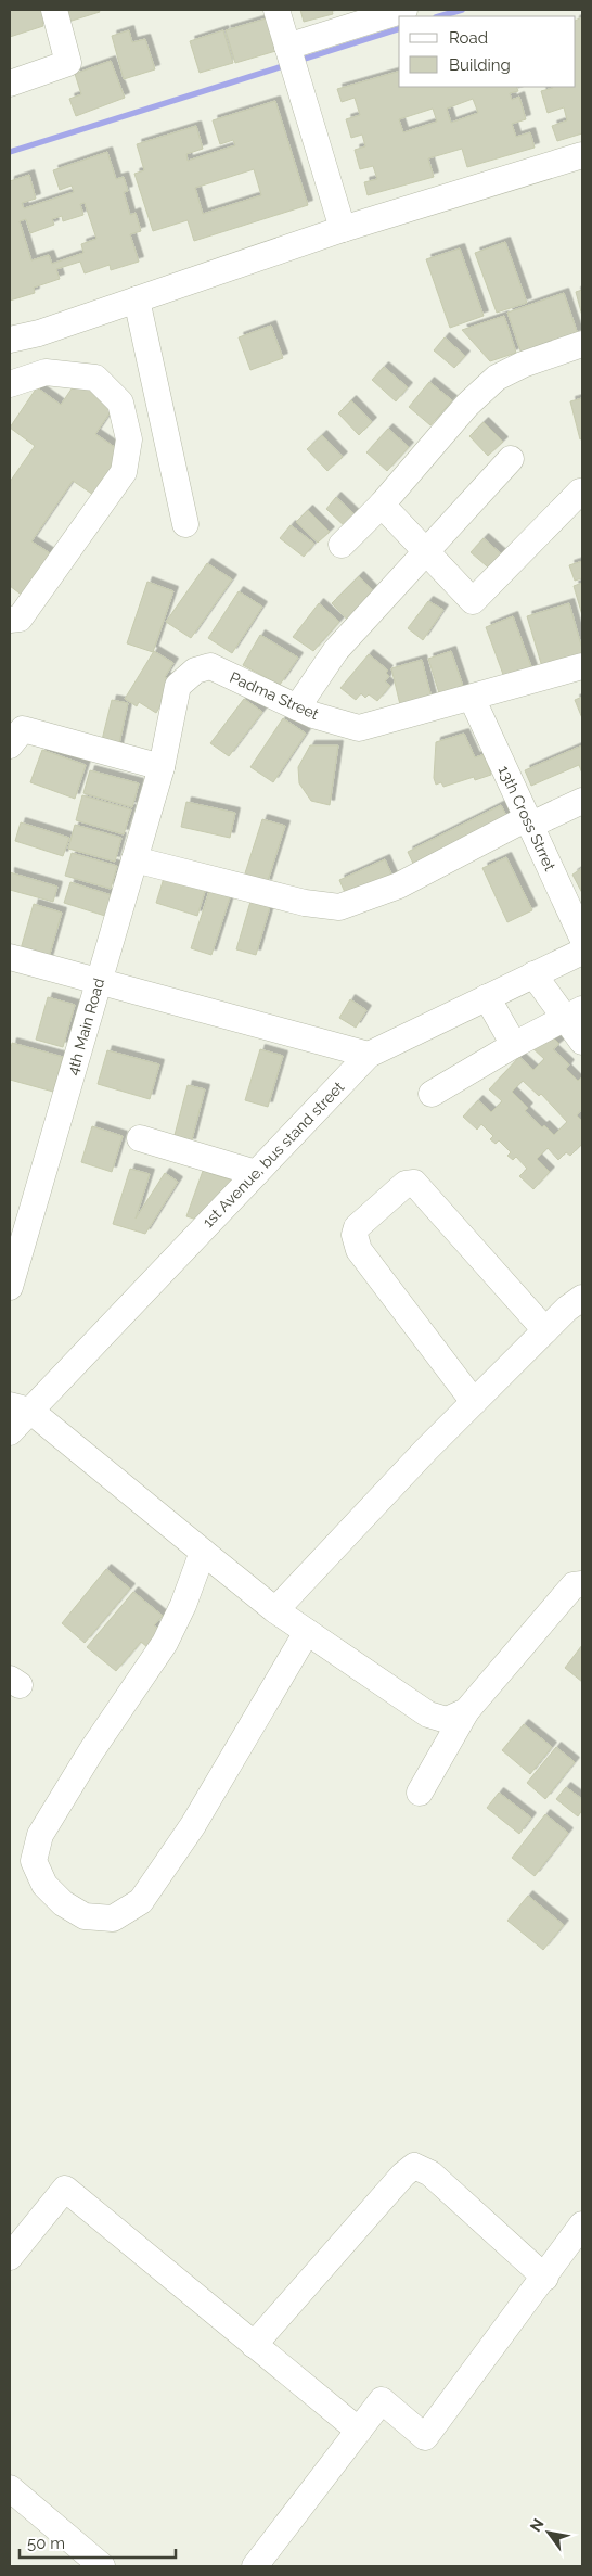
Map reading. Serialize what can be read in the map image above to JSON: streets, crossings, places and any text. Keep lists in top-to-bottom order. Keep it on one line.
{"streets":{"street":["Padma Street","13th Cross Strret","4th Main Road","1st Avenue, bus stand street"]},"crossings":[["Padma Street","13th Cross Strret"],["Padma Street","4th Main Road"]],"legend":["Road","Building"],"scale_bar":"50 m","north":"top left"}
